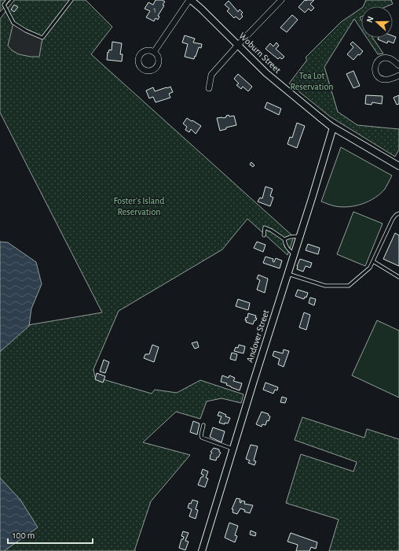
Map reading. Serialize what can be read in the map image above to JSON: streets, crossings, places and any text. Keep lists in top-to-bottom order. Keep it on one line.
{"streets":{"street":["Woburn Street","Andover Street"]},"crossings":[["Woburn Street","Andover Street"]],"parks":["Tea Lot Reservation","Foster's Island Reservation"],"house_numbers":["1"],"scale_bar":"100 m","north":"left"}
